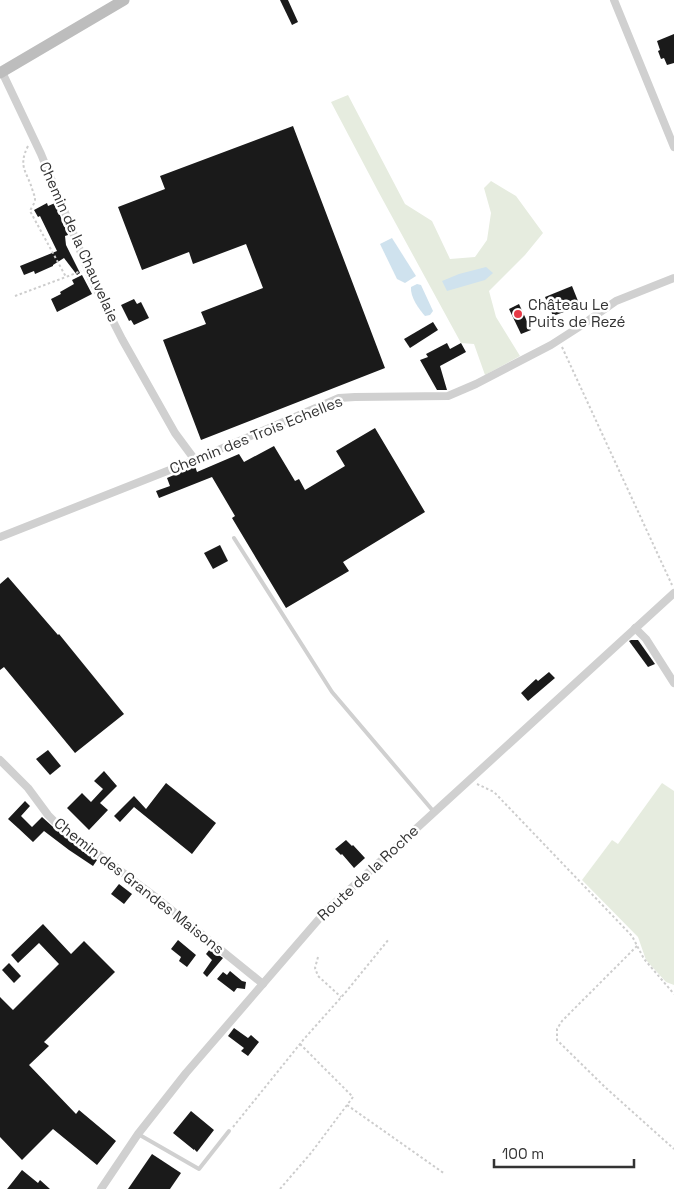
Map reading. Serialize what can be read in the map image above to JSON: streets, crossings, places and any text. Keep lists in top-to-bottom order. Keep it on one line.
{"streets":{"street":["Chemin de la Chauvelaie","Chemin des Trois Echelles","Route de la Roche","Chemin des Grandes Maisons"]},"crossings":[["Chemin de la Chauvelaie","Chemin des Trois Echelles"],["Route de la Roche","Chemin des Grandes Maisons"]],"places":["Château Le Puits de Rezé"],"scale_bar":"100 m"}
